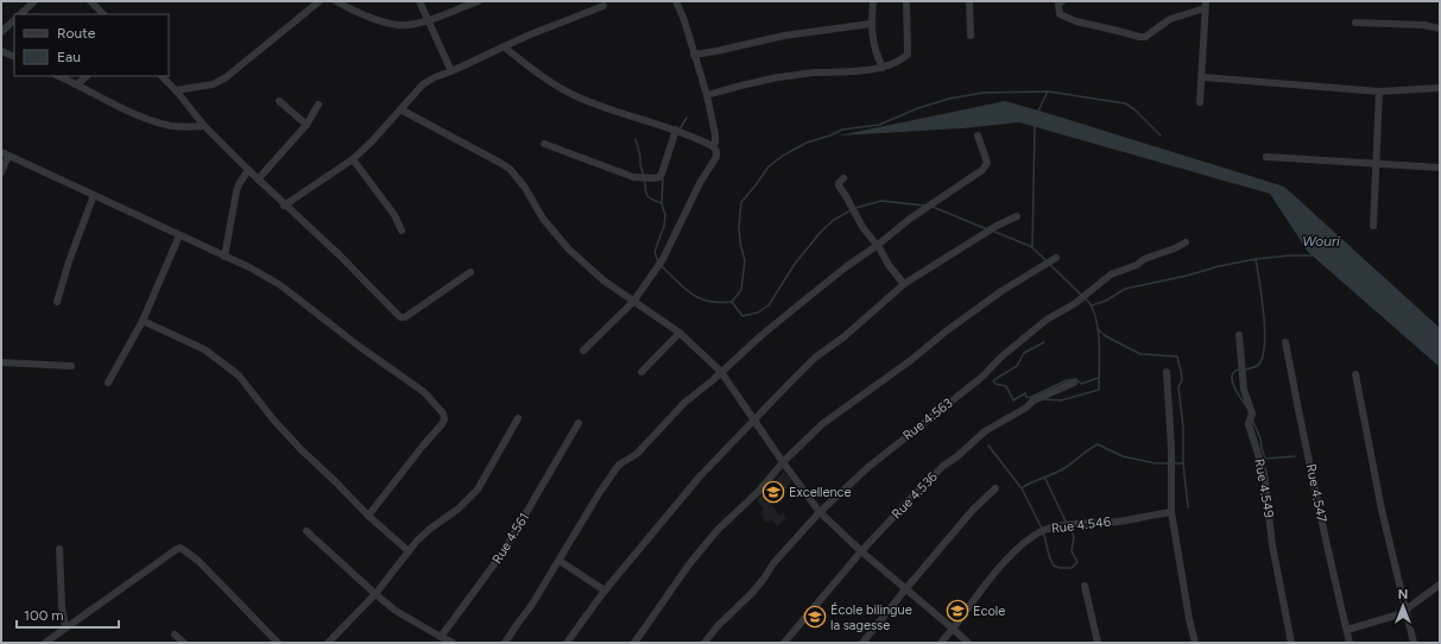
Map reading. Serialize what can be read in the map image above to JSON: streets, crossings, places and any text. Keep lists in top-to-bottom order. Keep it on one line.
{"streets":{"street":["Rue 4.563","Rue 4.549","Rue 4.547","Rue 4.536","Rue 4.546","Rue 4.561"]},"water":["Wouri"],"places":{"school or university":["Excellence","Ecole","École bilingue la sagesse"]},"legend":["Route","Eau"],"scale_bar":"100 m","north":"top"}
